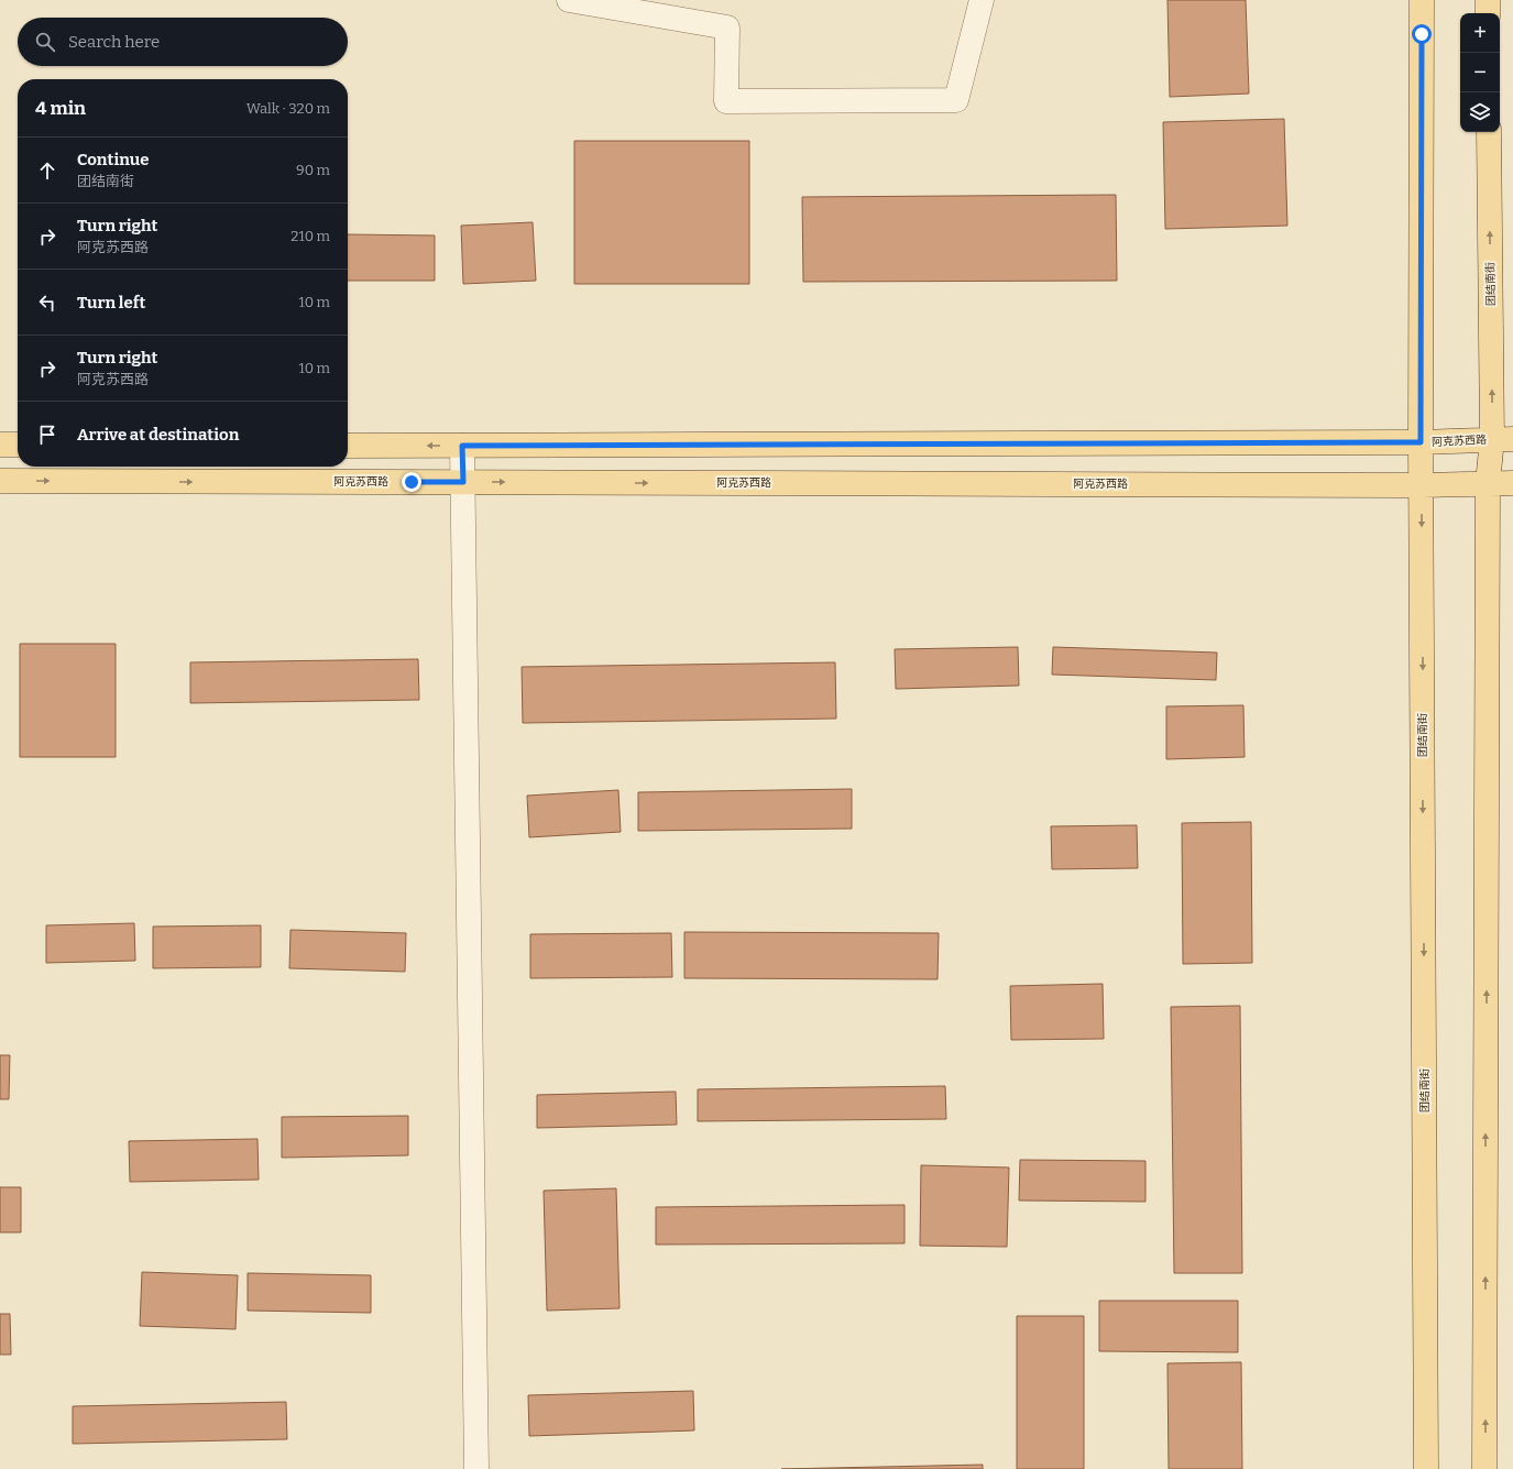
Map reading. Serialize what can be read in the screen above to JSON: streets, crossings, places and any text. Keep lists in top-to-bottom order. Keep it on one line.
{"streets":{"main road":["团结南街","阿克苏西路"]},"crossings":[["团结南街","阿克苏西路"]],"page":{"map_buttons":["+","−"],"search":"Search here","heading":["4 min","Walk · 320 m"],"list":[["Continue","团结南街","90 m"],["Turn right","阿克苏西路","210 m"],["Turn left","10 m"],["Turn right","阿克苏西路","10 m"],"Arrive at destination"]}}
